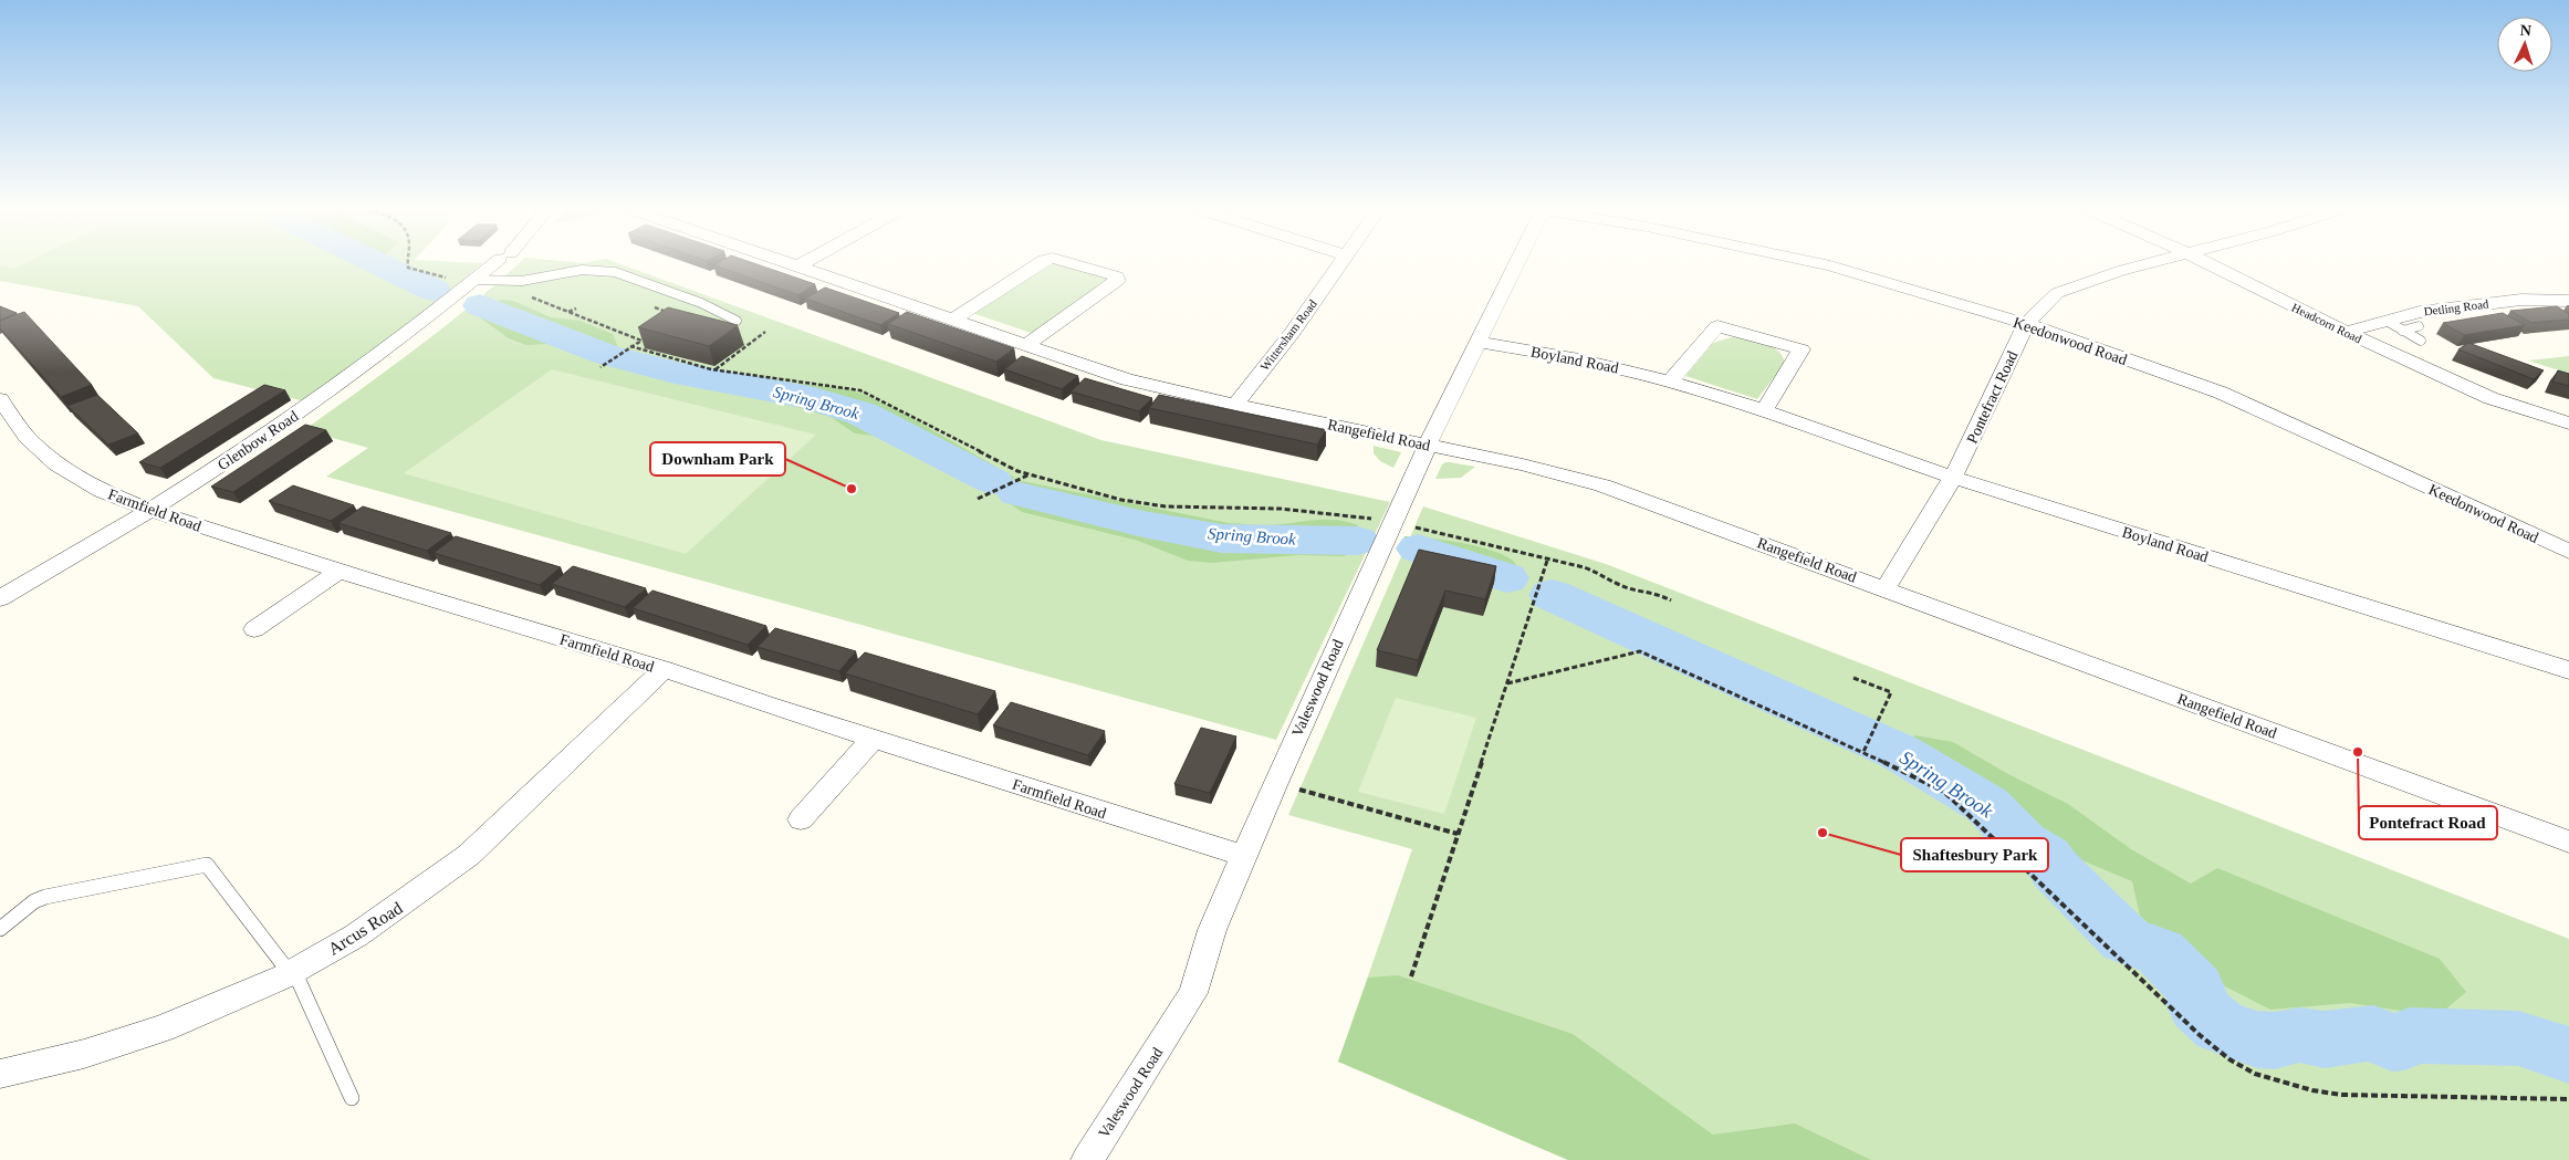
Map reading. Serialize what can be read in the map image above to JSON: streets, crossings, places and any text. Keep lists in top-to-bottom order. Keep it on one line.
{"streets":{"street":["Detling Road","Headcorn Road","Wittersham Road","Keedonwood Road","Boyland Road","Pontefract Road","Rangefield Road","Glenbow Road","Farmfield Road","Valeswood Road","Arcus Road"]},"crossings":[["Detling Road","Headcorn Road"],["Wittersham Road","Rangefield Road"],["Keedonwood Road","Pontefract Road"],["Boyland Road","Pontefract Road"],["Boyland Road","Valeswood Road"],["Pontefract Road","Rangefield Road"],["Rangefield Road","Valeswood Road"],["Glenbow Road","Farmfield Road"],["Farmfield Road","Valeswood Road"],["Farmfield Road","Arcus Road"]],"water":["Spring Brook"],"places":["Downham Park","Pontefract Road","Shaftesbury Park"],"north":"top"}
